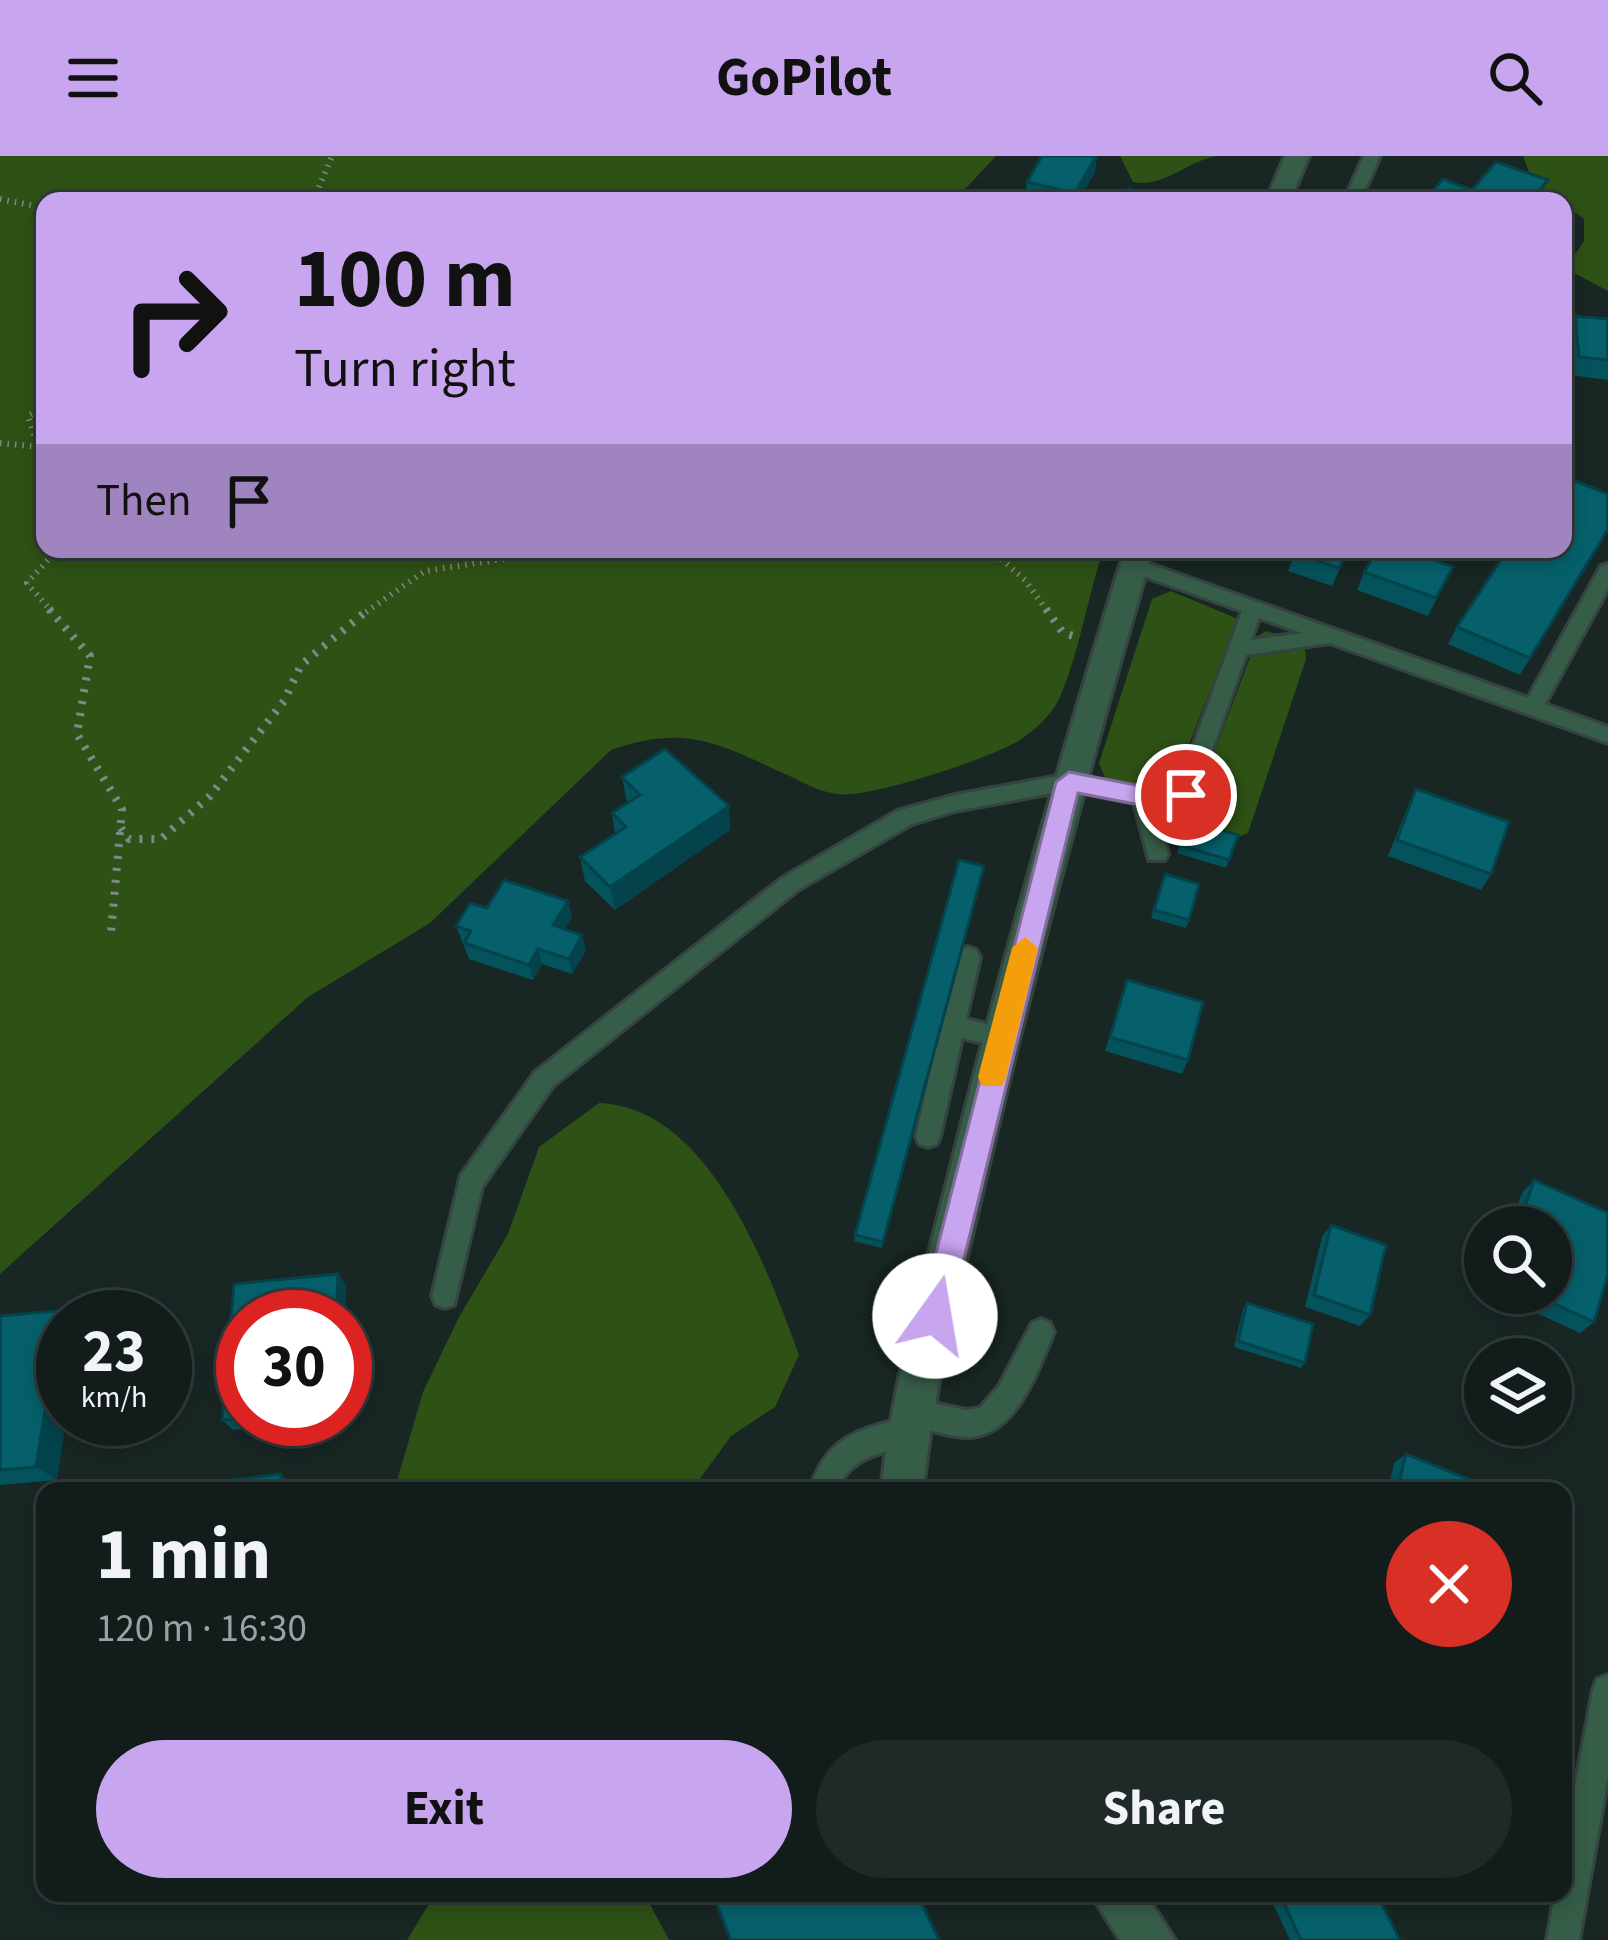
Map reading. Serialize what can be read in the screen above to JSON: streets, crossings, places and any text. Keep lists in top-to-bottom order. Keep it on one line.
{"page":{"header":"GoPilot","turn":["100 m","Turn right"],"then":"Then","speed":"23 km/h","limit":"30","heading":["1 min","120 m · 16:30"],"buttons":["Exit","Share"]}}
